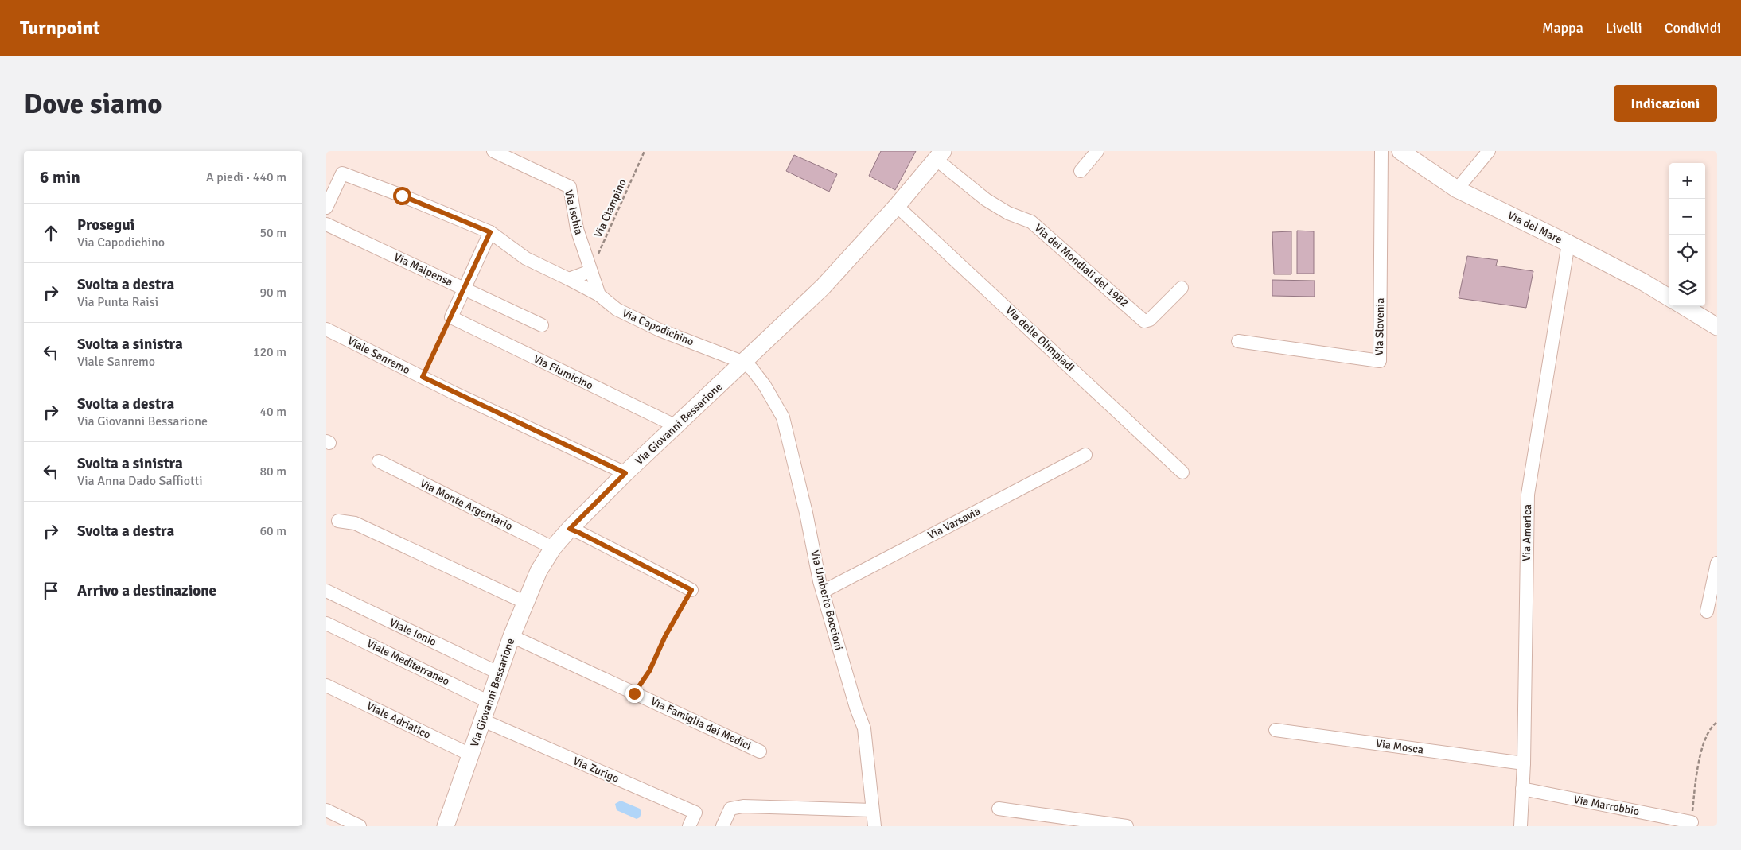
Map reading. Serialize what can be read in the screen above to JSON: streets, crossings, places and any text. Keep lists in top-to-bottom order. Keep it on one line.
{"streets":{"street":["Via Ischia","Via del Mare","Via dei Mondiali del 1982","Via Malpensa","Via Slovenia","Via Capodichino","Via delle Olimpiadi","Viale Sanremo","Via Fiumicino","Via Giovanni Bessarione","Via Monte Argentario","Via Varsavia","Via America","Via Umberto Boccioni","Viale Ionio","Viale Mediterraneo","Viale Adriatico","Via Famiglia dei Medici","Via Mosca","Via Zurigo","Via Marrobbio"],"path":["Via Ciampino"]},"crossings":[["Via Ciampino","Via Ischia"],["Via del Mare","Via America"],["Via dei Mondiali del 1982","Via Giovanni Bessarione"],["Via Capodichino","Via Giovanni Bessarione"],["Via Capodichino","Via Umberto Boccioni"],["Via delle Olimpiadi","Via Giovanni Bessarione"],["Viale Sanremo","Via Giovanni Bessarione"],["Via Fiumicino","Via Giovanni Bessarione"],["Via Giovanni Bessarione","Via Monte Argentario"],["Via Giovanni Bessarione","Via Umberto Boccioni"],["Via Giovanni Bessarione","Viale Ionio"],["Via Giovanni Bessarione","Viale Mediterraneo"],["Via Giovanni Bessarione","Viale Adriatico"],["Via Giovanni Bessarione","Via Famiglia dei Medici"],["Via Giovanni Bessarione","Via Zurigo"],["Via Varsavia","Via Umberto Boccioni"],["Via America","Via Mosca"],["Via America","Via Marrobbio"]],"page":{"header":"Turnpoint","nav":["Mappa","Livelli","Condividi"],"buttons":"Indicazioni","title":"Dove siamo","heading":["6 min","A piedi · 440 m"],"map_buttons":["+","−"],"list":[["Prosegui","Via Capodichino","50 m"],["Svolta a destra","Via Punta Raisi","90 m"],["Svolta a sinistra","Viale Sanremo","120 m"],["Svolta a destra","Via Giovanni Bessarione","40 m"],["Svolta a sinistra","Via Anna Dado Saffiotti","80 m"],["Svolta a destra","60 m"],"Arrivo a destinazione"]}}
